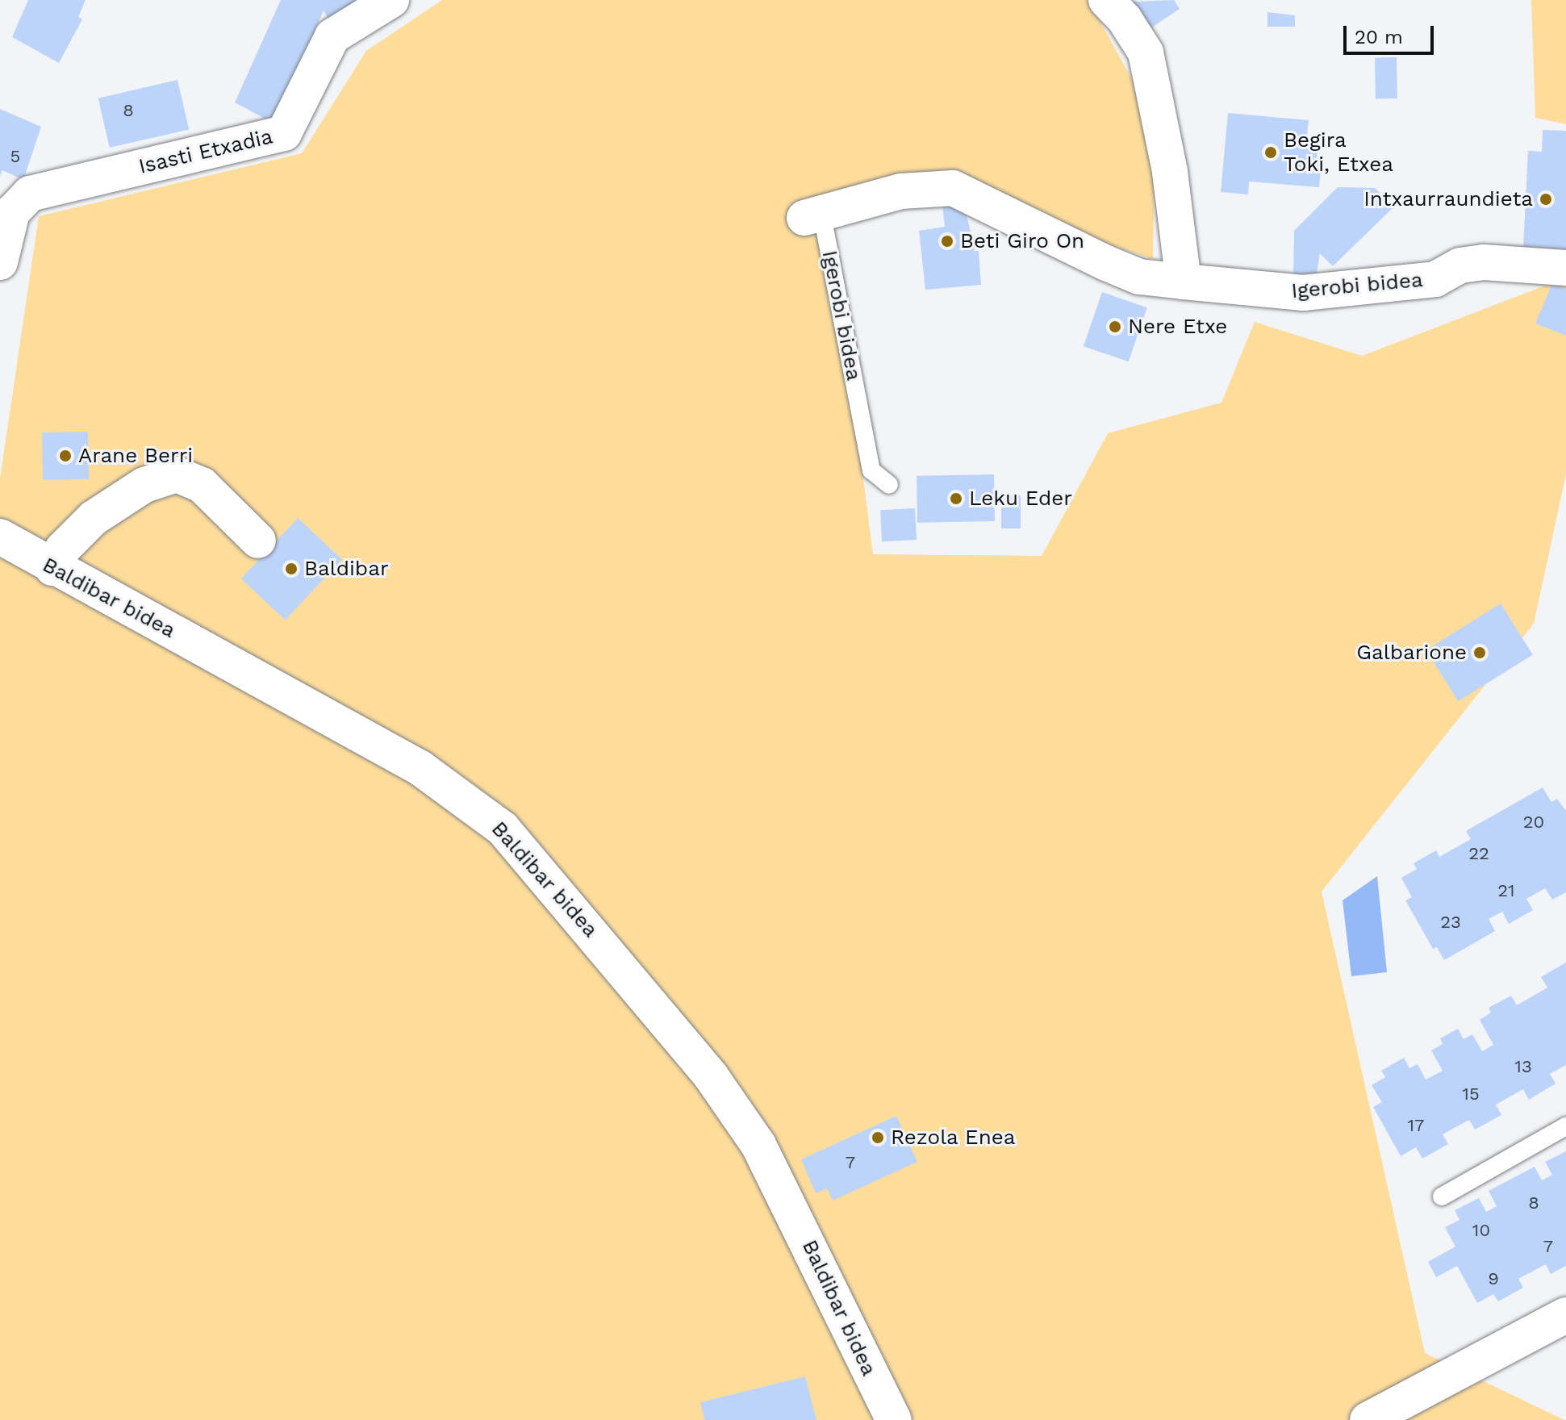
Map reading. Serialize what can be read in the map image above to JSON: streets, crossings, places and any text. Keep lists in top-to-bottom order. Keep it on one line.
{"streets":{"street":["Isasti Etxadia","Igerobi bidea","Baldibar bidea"]},"places":["Begira Toki, Etxea","Intxaurraundieta","Beti Giro On","Nere Etxe","Arane Berri","Leku Eder","Baldibar","Galbarione","Rezola Enea"],"house_numbers":["8","5","20","22","21","23","13","15","17","7","8","10","7","9"],"scale_bar":"20 m"}
